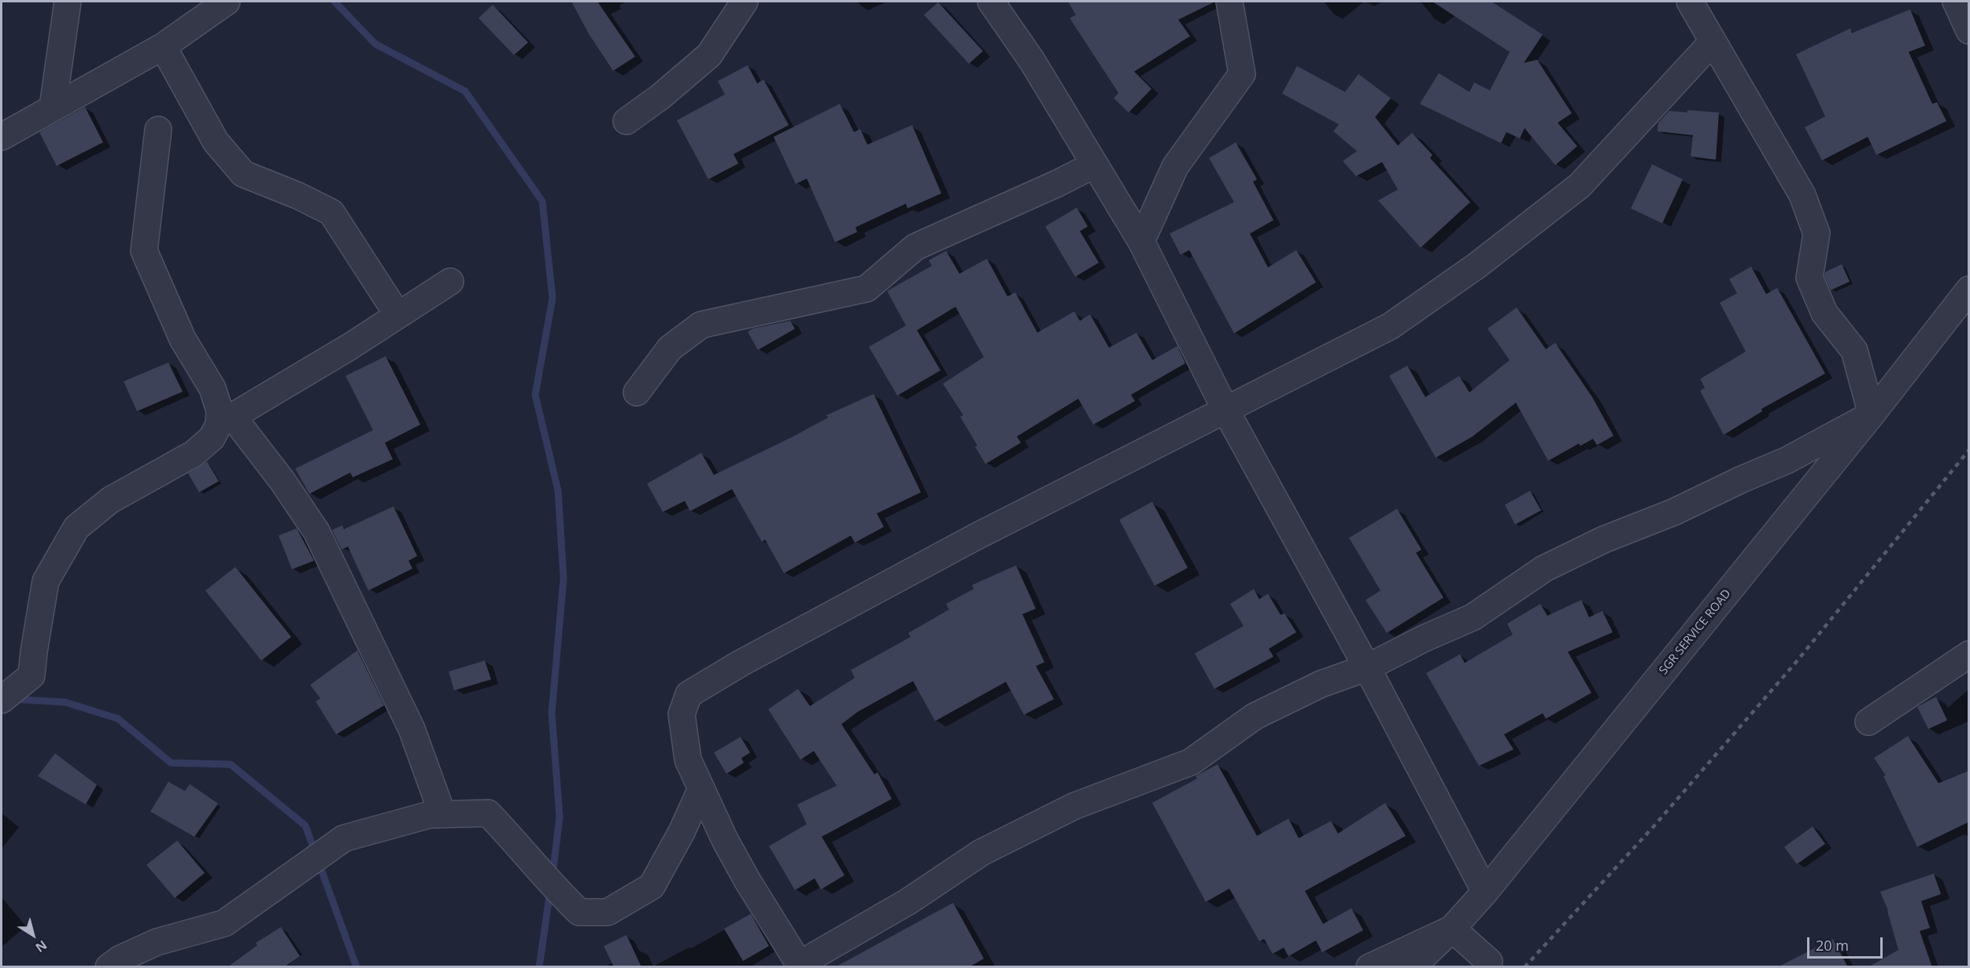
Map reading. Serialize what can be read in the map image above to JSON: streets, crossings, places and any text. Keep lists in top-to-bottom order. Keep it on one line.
{"streets":{"street":["SGR SERVICE ROAD"]},"scale_bar":"20 m","north":"bottom right"}
